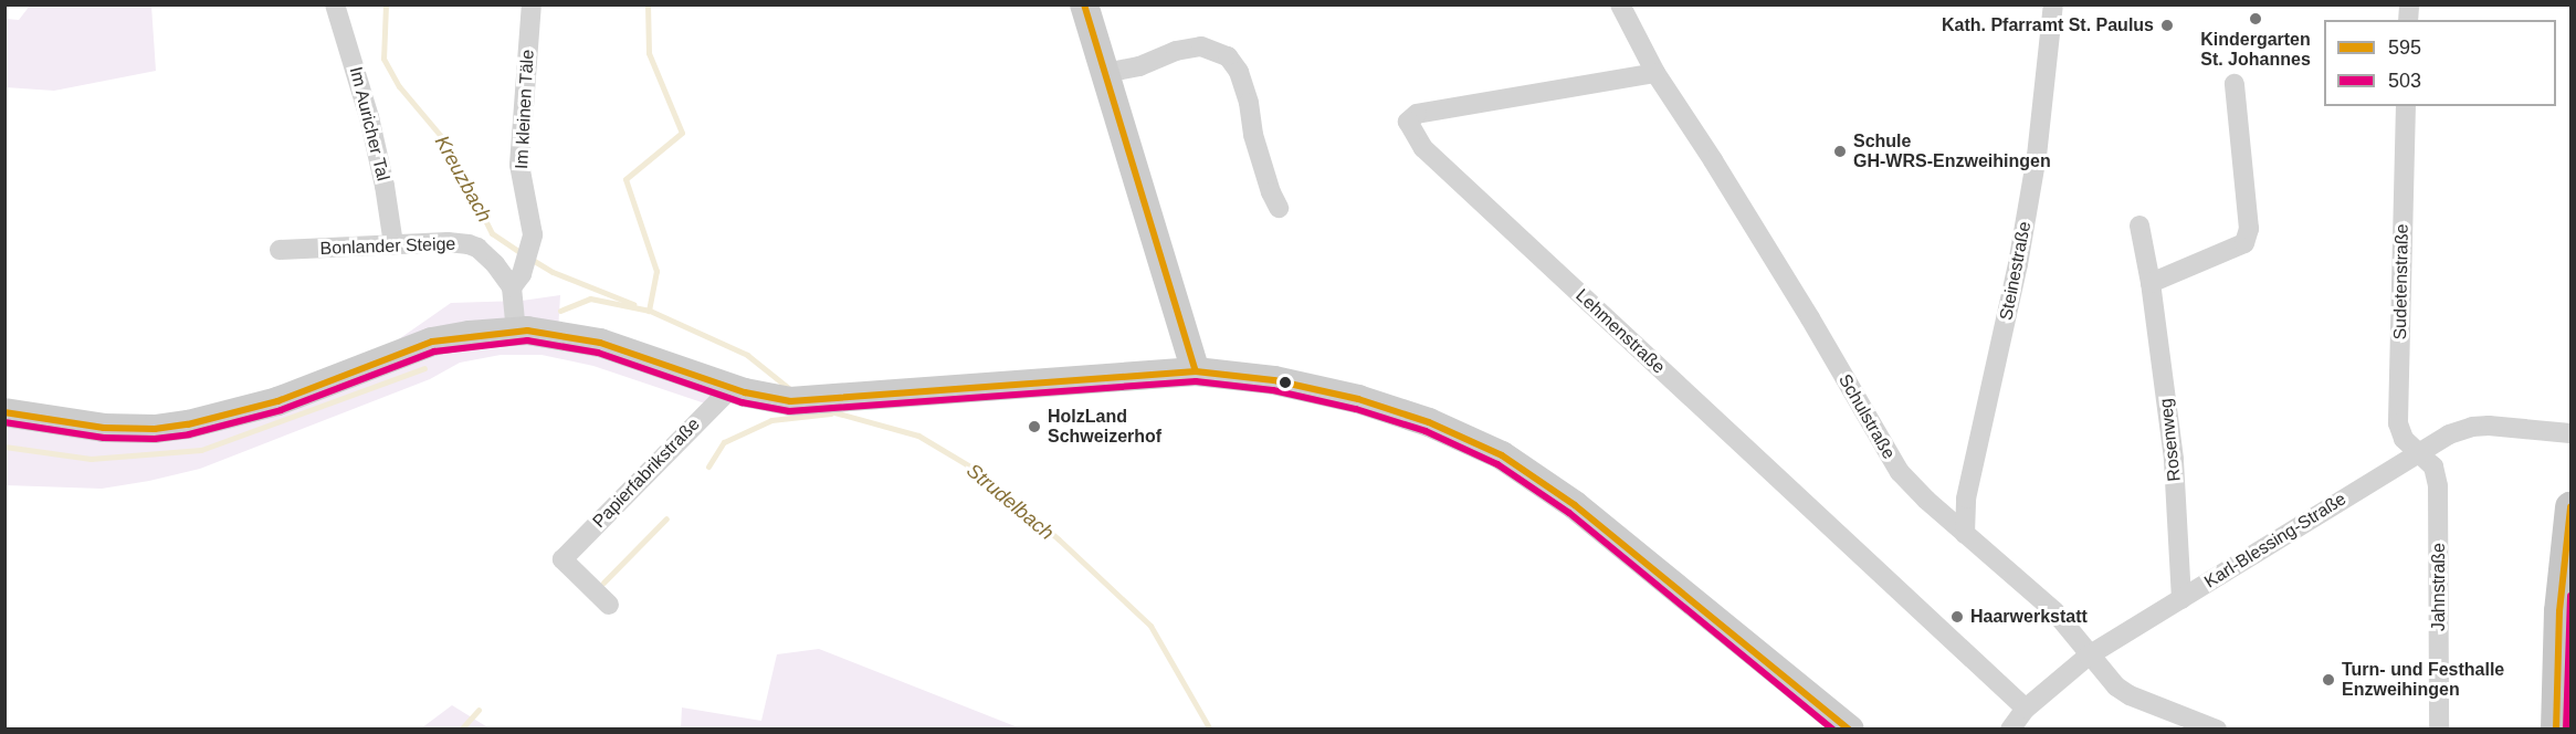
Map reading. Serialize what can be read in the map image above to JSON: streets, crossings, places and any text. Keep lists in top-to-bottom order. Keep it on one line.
{"streets":{"street":["Im kleinen Täle","Im Auricher Tal","Bonlander Steige","Steinestraße","Sudetenstraße","Lehmenstraße","Schulstraße","Rosenweg","Papierfabrikstraße","Karl-Blessing-Straße","Jahnstraße"]},"crossings":[["Im kleinen Täle","Bonlander Steige"],["Im Auricher Tal","Bonlander Steige"],["Steinestraße","Schulstraße"],["Sudetenstraße","Karl-Blessing-Straße"],["Sudetenstraße","Jahnstraße"],["Lehmenstraße","Schulstraße"],["Lehmenstraße","Karl-Blessing-Straße"],["Schulstraße","Karl-Blessing-Straße"],["Rosenweg","Karl-Blessing-Straße"],["Karl-Blessing-Straße","Jahnstraße"]],"water":["Kreuzbach","Strudelbach"],"places":["Kindergarten St. Johannes","Kath. Pfarramt St. Paulus","Schule GH-WRS-Enzweihingen","HolzLand Schweizerhof","Haarwerkstatt","Turn- und Festhalle Enzweihingen"],"lines":["transit line 595","transit line 503"],"legend":["595","503"]}
